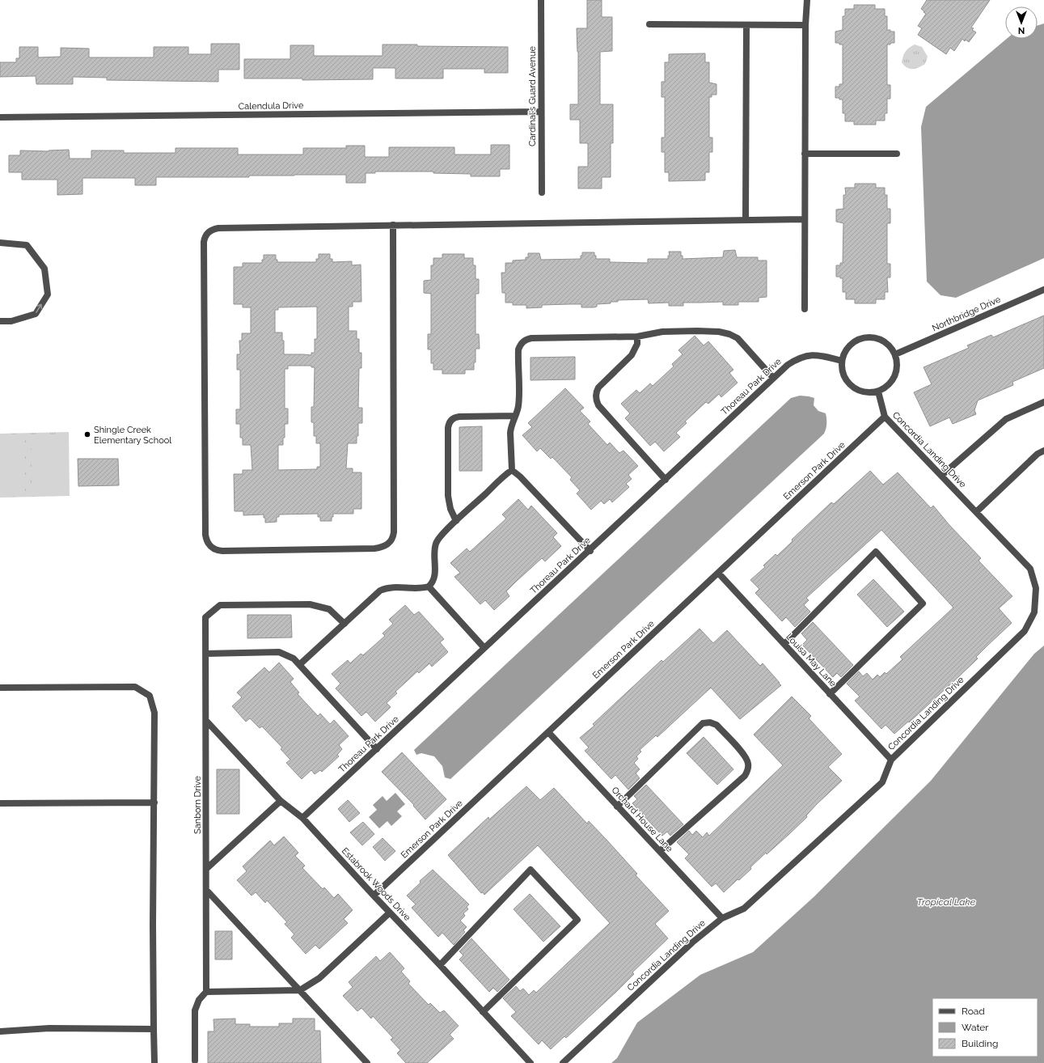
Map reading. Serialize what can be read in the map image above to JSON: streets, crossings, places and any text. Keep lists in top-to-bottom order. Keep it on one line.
{"streets":{"street":["Cardinal's Guard Avenue","Calendula Drive","Northbridge Drive","Thoreau Park Drive","Concordia Landing Drive","Emerson Park Drive","Louisa May Lane","Sanborn Drive","Orchard House Lane","Estabrook Woods Drive"]},"crossings":[["Cardinal's Guard Avenue","Calendula Drive"],["Northbridge Drive","Thoreau Park Drive"],["Northbridge Drive","Concordia Landing Drive"],["Thoreau Park Drive","Concordia Landing Drive"],["Thoreau Park Drive","Estabrook Woods Drive"],["Concordia Landing Drive","Emerson Park Drive"],["Concordia Landing Drive","Louisa May Lane"],["Concordia Landing Drive","Orchard House Lane"],["Emerson Park Drive","Louisa May Lane"],["Emerson Park Drive","Orchard House Lane"],["Emerson Park Drive","Estabrook Woods Drive"],["Sanborn Drive","Estabrook Woods Drive"]],"water":["Tropical Lake"],"places":["Shingle Creek Elementary School"],"legend":["Road","Water","Building"],"north":"bottom"}
